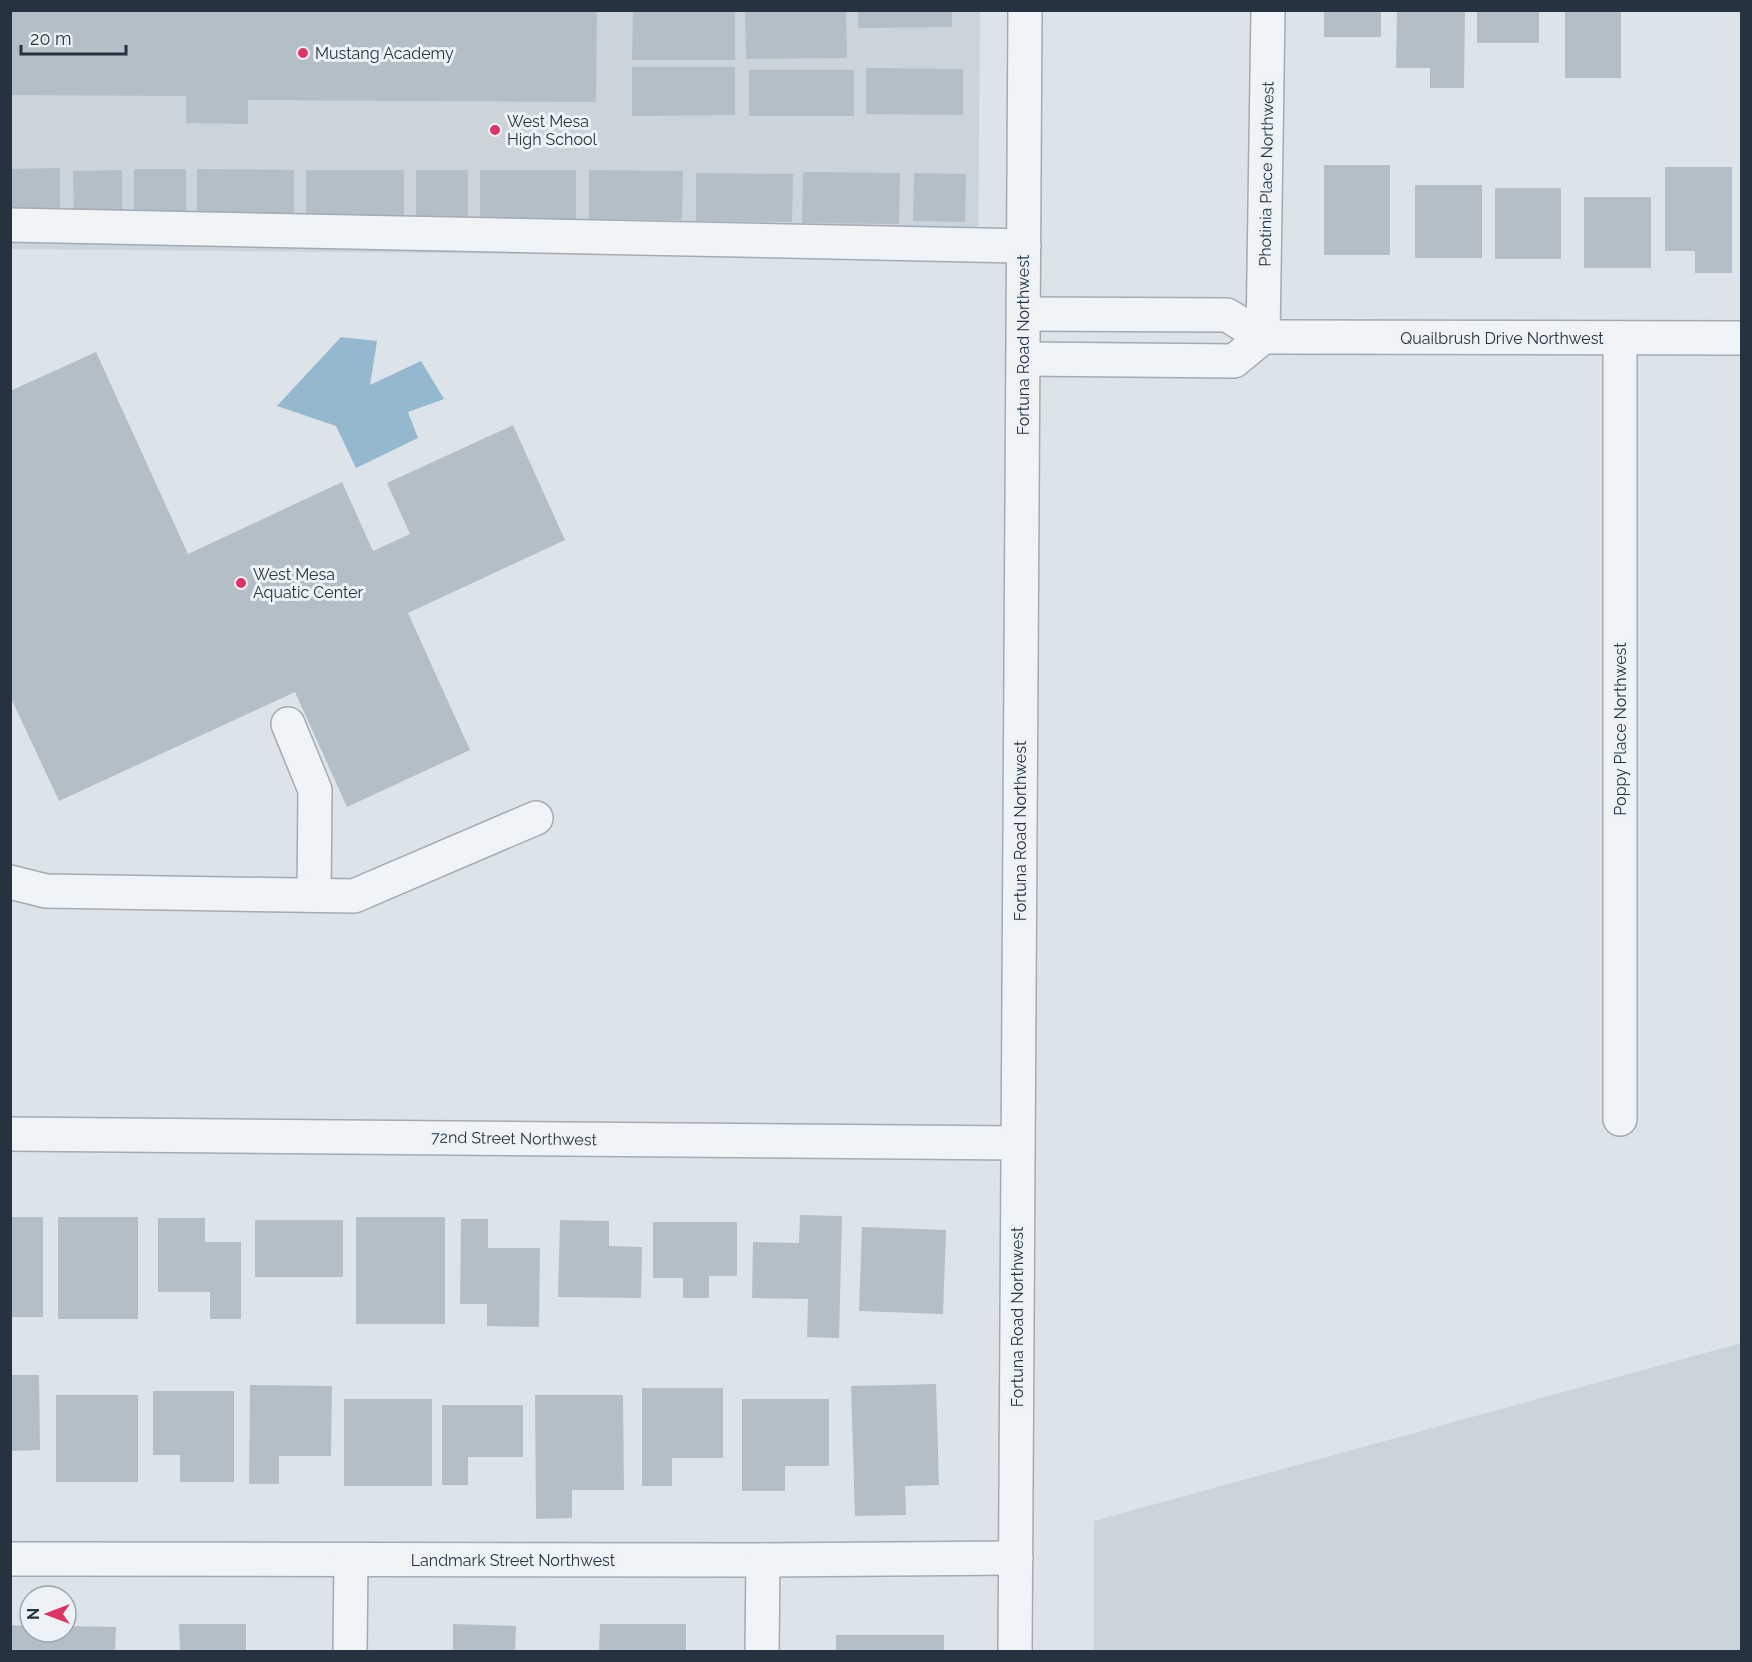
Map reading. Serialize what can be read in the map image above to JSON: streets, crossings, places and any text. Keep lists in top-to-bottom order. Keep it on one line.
{"streets":{"street":["Photinia Place Northwest","Quailbrush Drive Northwest","Fortuna Road Northwest","Poppy Place Northwest","72nd Street Northwest","Landmark Street Northwest"]},"crossings":[["Photinia Place Northwest","Quailbrush Drive Northwest"],["Quailbrush Drive Northwest","Poppy Place Northwest"],["Fortuna Road Northwest","72nd Street Northwest"],["Fortuna Road Northwest","Landmark Street Northwest"]],"places":["Mustang Academy","West Mesa High School","West Mesa Aquatic Center"],"scale_bar":"20 m","north":"left"}
